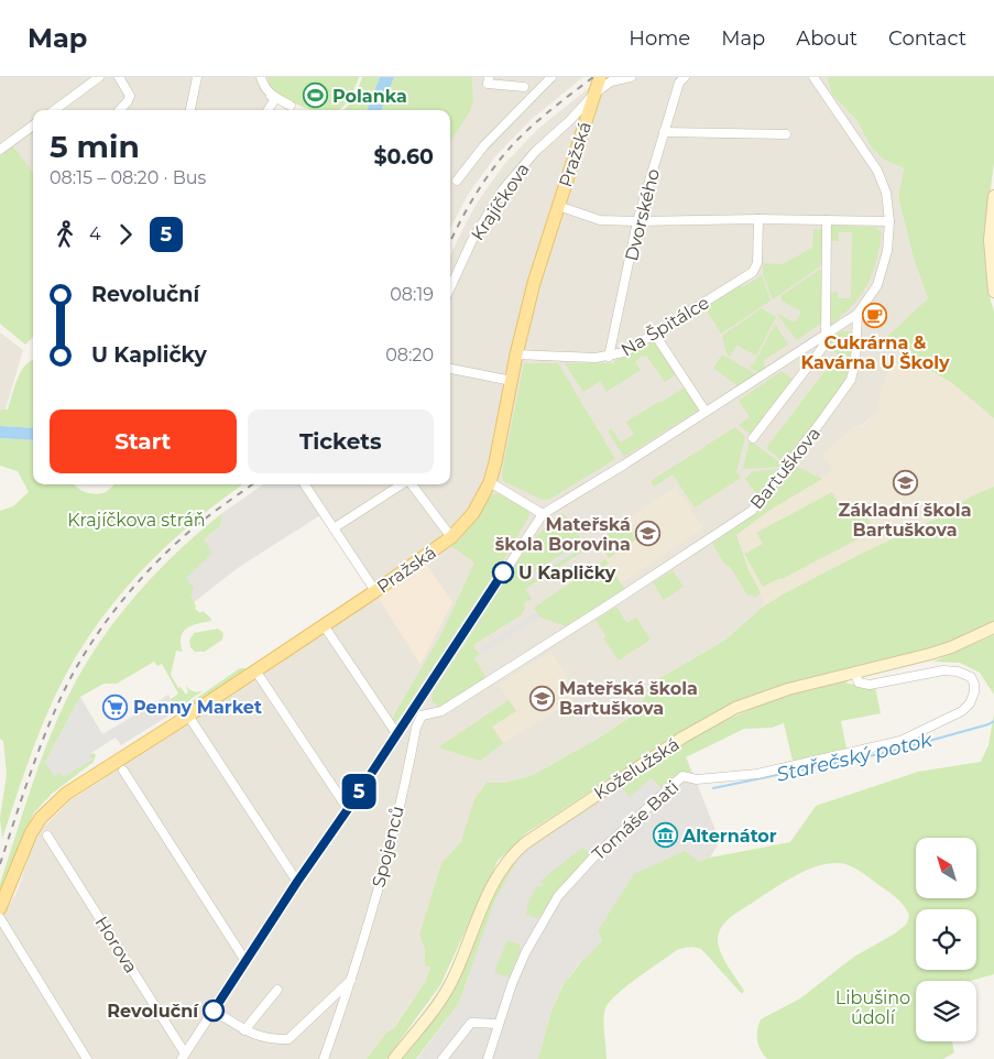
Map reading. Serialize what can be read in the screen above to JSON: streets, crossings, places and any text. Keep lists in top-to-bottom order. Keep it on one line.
{"streets":{"main road":["Pražská","Koželužská"],"street":["Krajíčkova","Dvorského","Na Špitálce","Bartuškova","Tomáše Bati","Spojenců","Horova"]},"crossings":[["Pražská","Krajíčkova"],["Pražská","Na Špitálce"],["Dvorského","Na Špitálce"],["Bartuškova","Spojenců"],["Koželužská","Tomáše Bati"]],"water":["Stařečský potok"],"parks":["Krajíčkova stráň","Libušino údolí"],"places":{"sports":["Polanka"],"cafe":["Cukrárna & Kavárna U Školy"],"school or university":["Základní škola Bartuškova","Mateřská škola Borovina","Mateřská škola Bartuškova"],"other":["U Kapličky","Revoluční"],"supermarket":["Penny Market"],"museum":["Alternátor"]},"lines":["bus line 5"],"north":"top left","page":{"header":"Map","nav":["Home","Map","About","Contact"],"on_map":"5","heading":["5 min","08:15 – 08:20 · Bus","$0.60"],"legs":["4","5"],"list":[{"name":"Revoluční","value":"08:19"},{"name":"U Kapličky","value":"08:20"}],"buttons":["Start","Tickets"]}}
